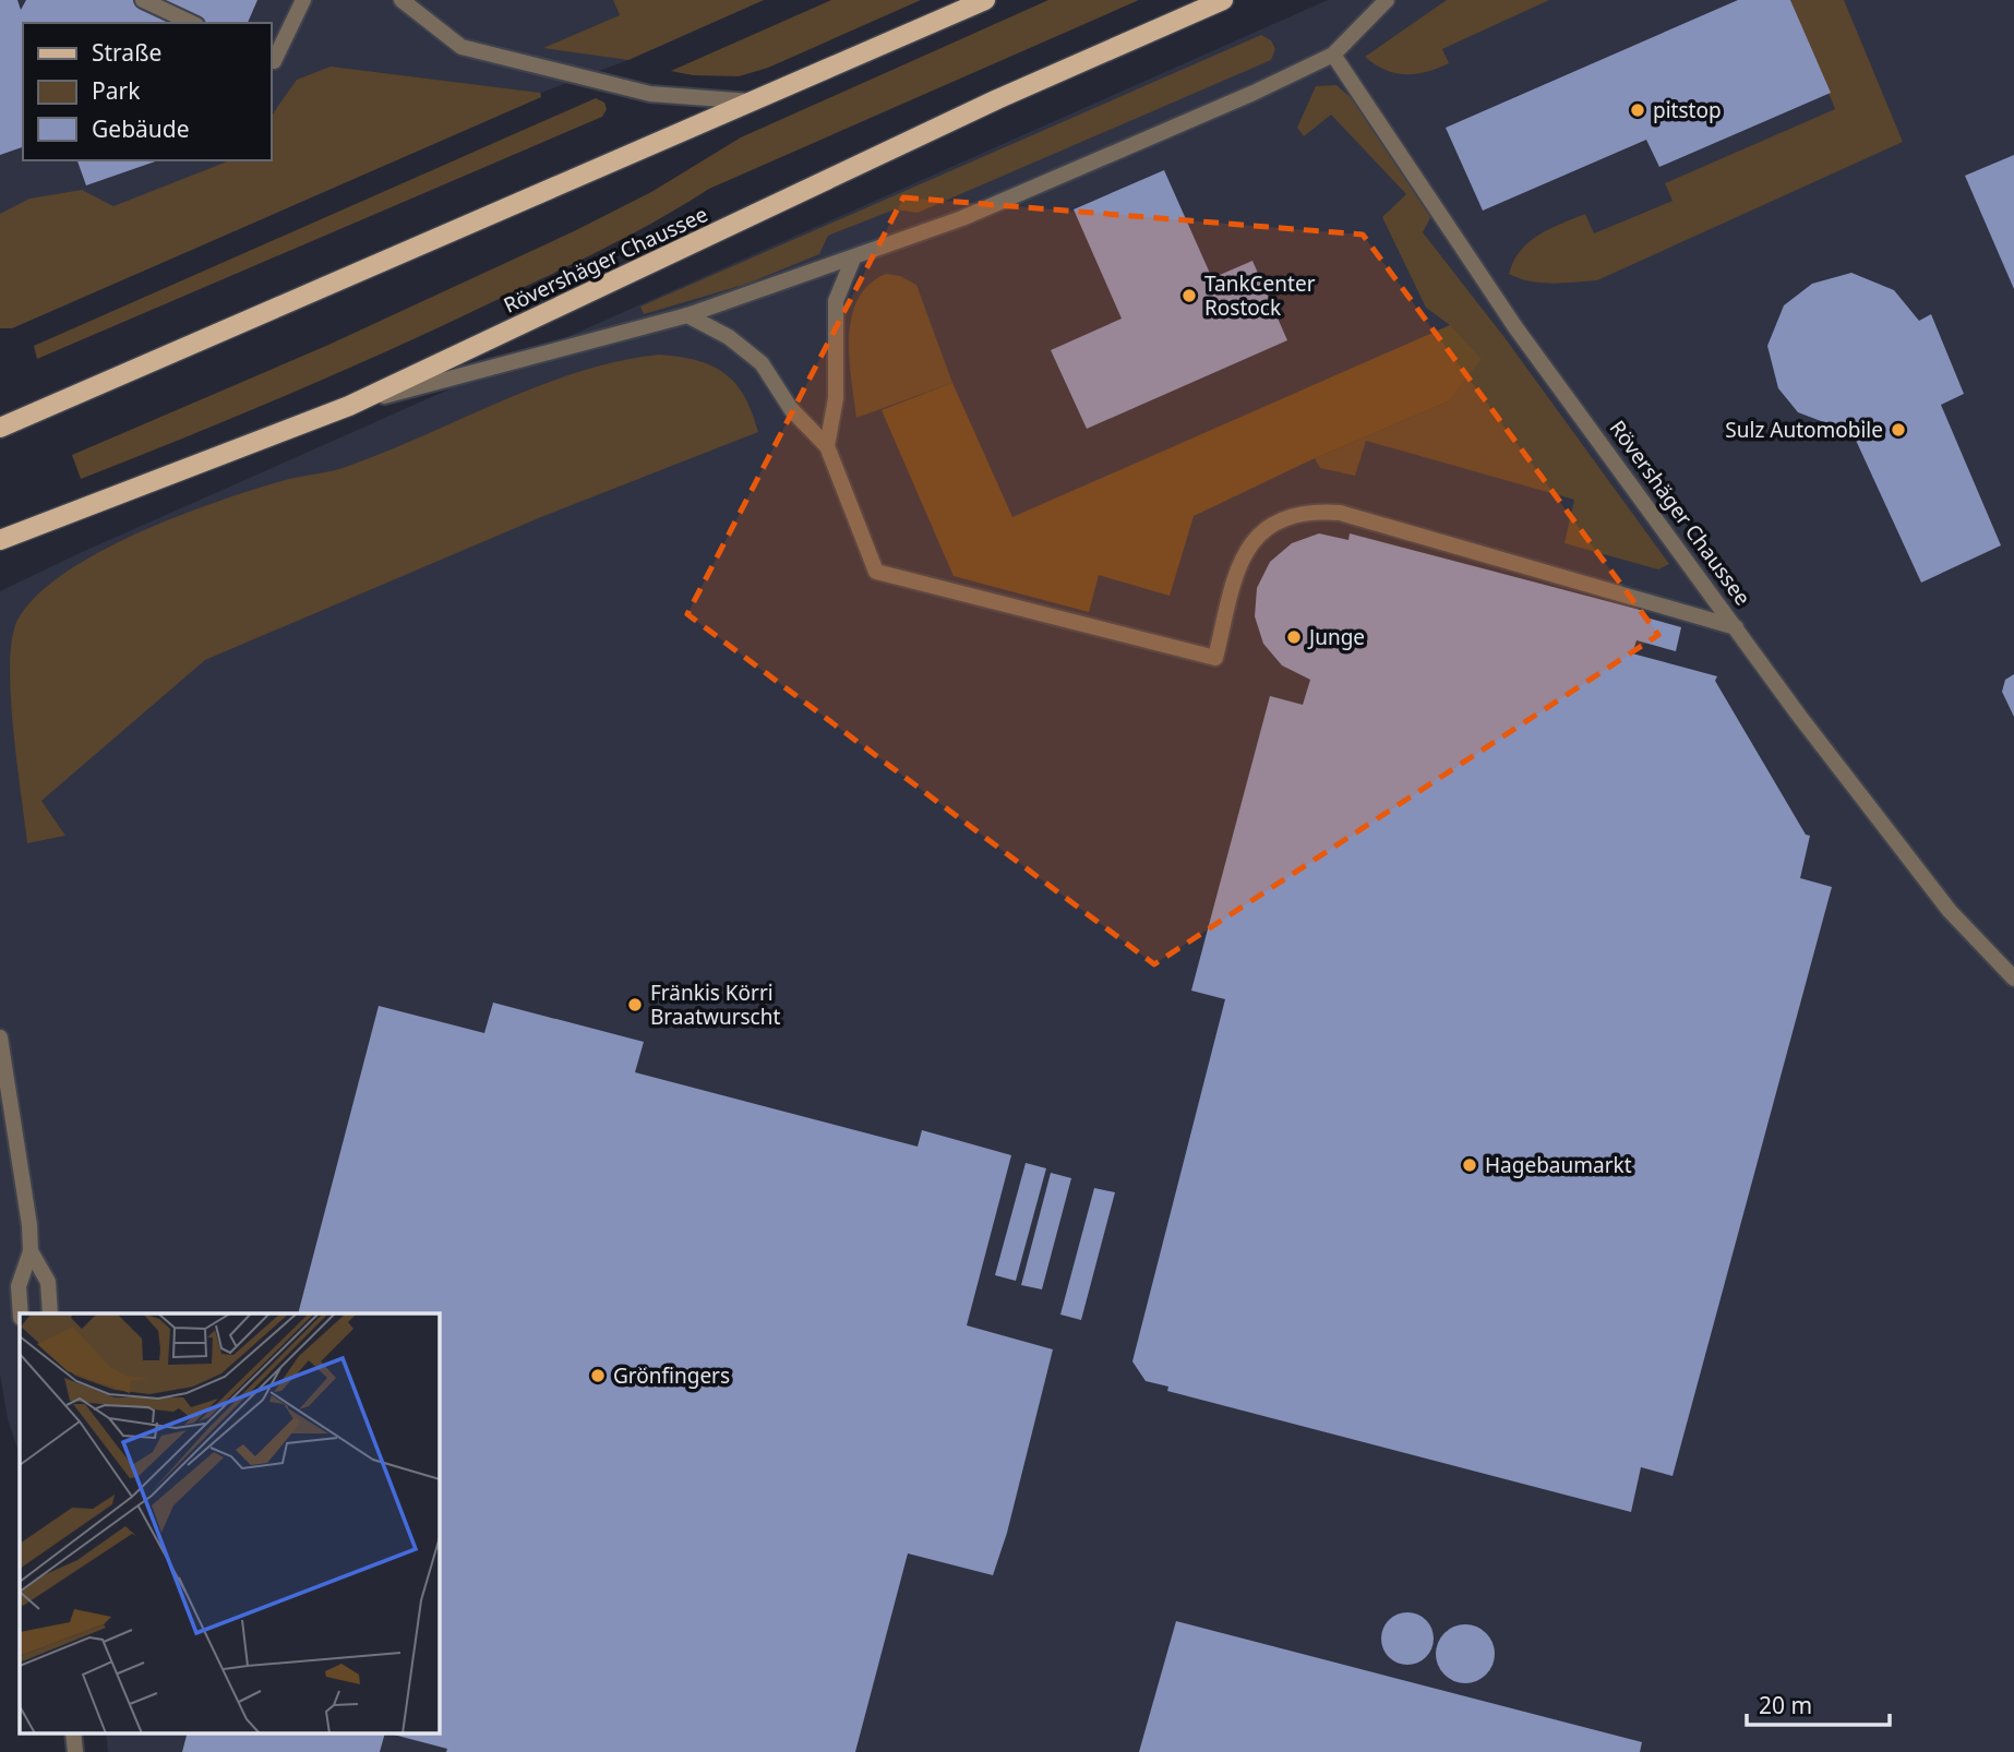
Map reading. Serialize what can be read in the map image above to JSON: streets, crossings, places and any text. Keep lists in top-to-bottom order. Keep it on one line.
{"streets":{"main road":["Rövershäger Chaussee"]},"places":["pitstop","TankCenter Rostock","Sulz Automobile","Junge","Fränkis Körri Braatwurscht","Hagebaumarkt","Grönfingers"],"legend":["Straße","Park","Gebäude"],"scale_bar":"20 m"}
